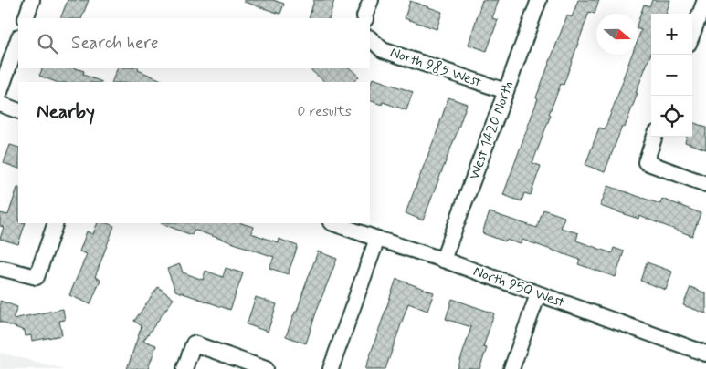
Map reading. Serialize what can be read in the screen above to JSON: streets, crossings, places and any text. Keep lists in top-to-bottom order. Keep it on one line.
{"streets":{"street":["North 985 West","West 1420 North","North 950 West"]},"crossings":[["North 985 West","West 1420 North"],["West 1420 North","North 950 West"]],"north":"right","page":{"map_buttons":["+","−"],"search":"Search here","heading":["Nearby","0 results"]}}
